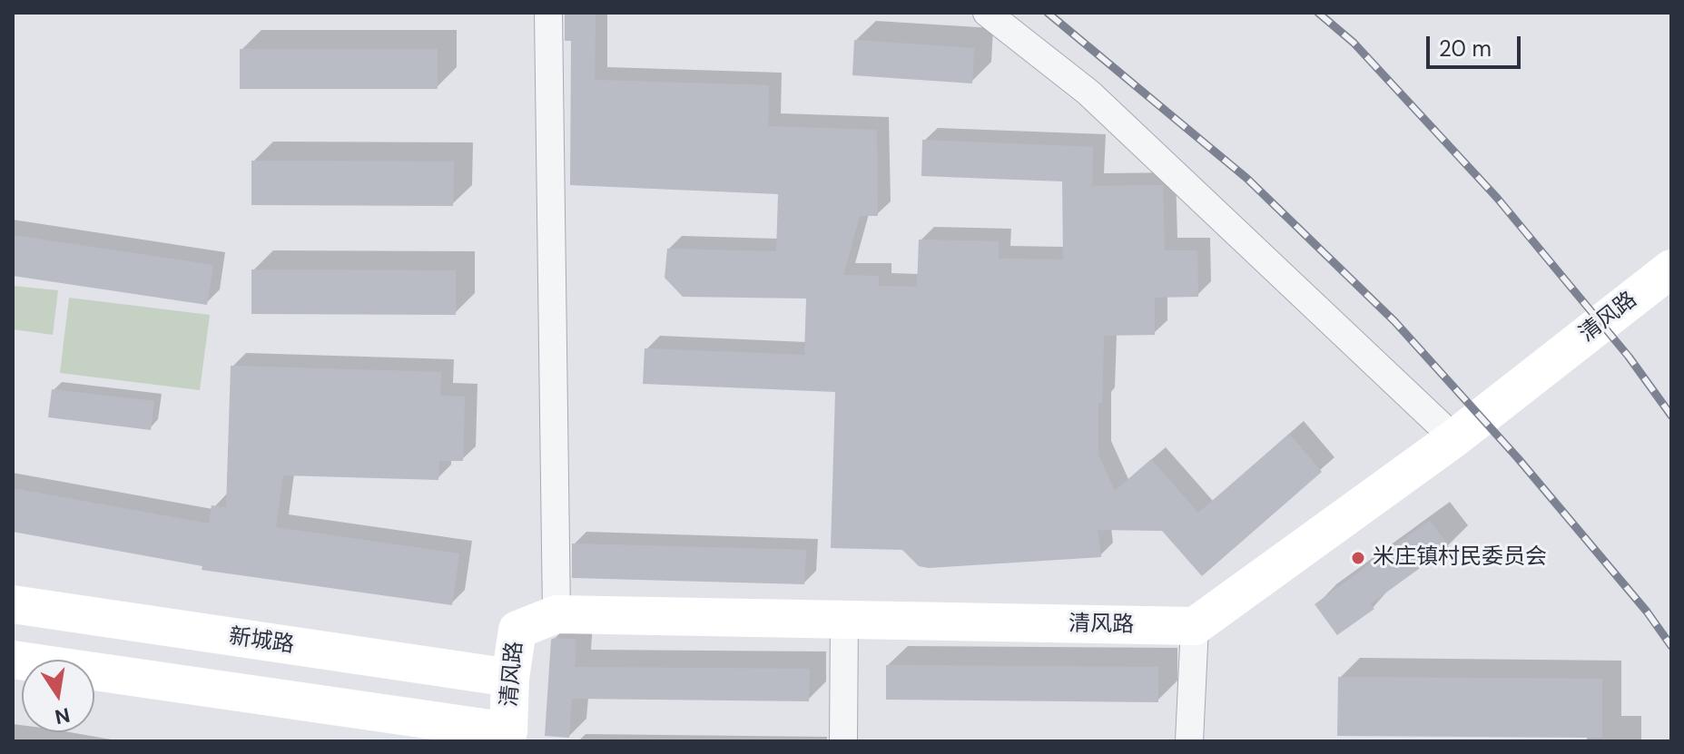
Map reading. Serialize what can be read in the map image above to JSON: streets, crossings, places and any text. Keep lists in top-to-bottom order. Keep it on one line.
{"streets":{"main road":["清风路","新城路"]},"crossings":[["清风路","新城路"]],"places":["米庄镇村民委员会"],"scale_bar":"20 m","north":"bottom"}
